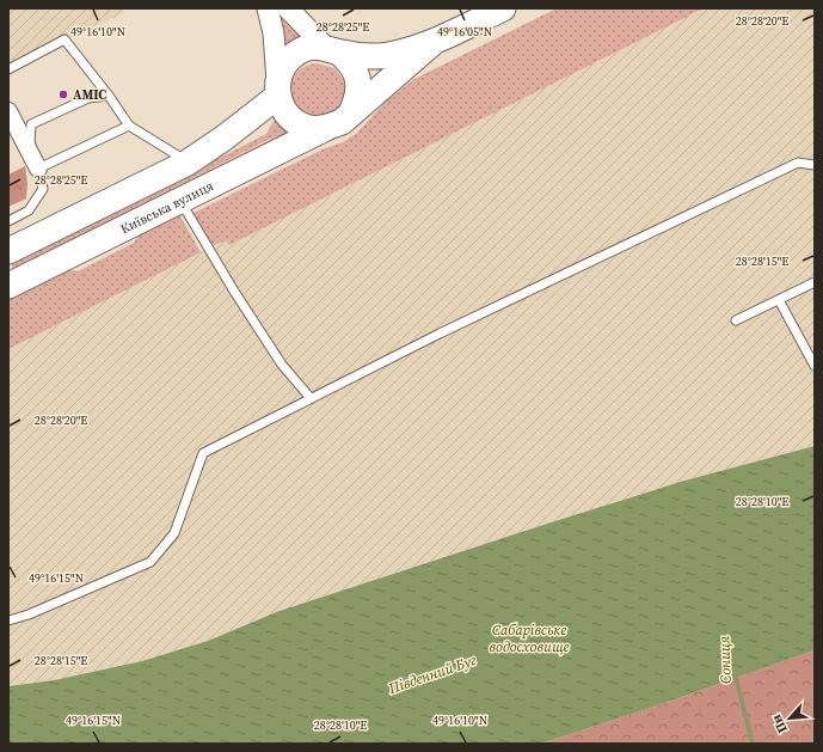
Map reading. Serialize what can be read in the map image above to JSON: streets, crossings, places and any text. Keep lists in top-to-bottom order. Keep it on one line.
{"streets":{"main road":["Київська вулиця"]},"water":["Сабарівське водосховище","Сониця","Південний Буг"],"places":["АМІС"],"north":"bottom left","coordinates":["28°28'20\"E","28°28'25\"E","49°16'10\"N","49°16'05\"N","28°28'15\"E","28°28'10\"E","49°16'15\"N"]}
